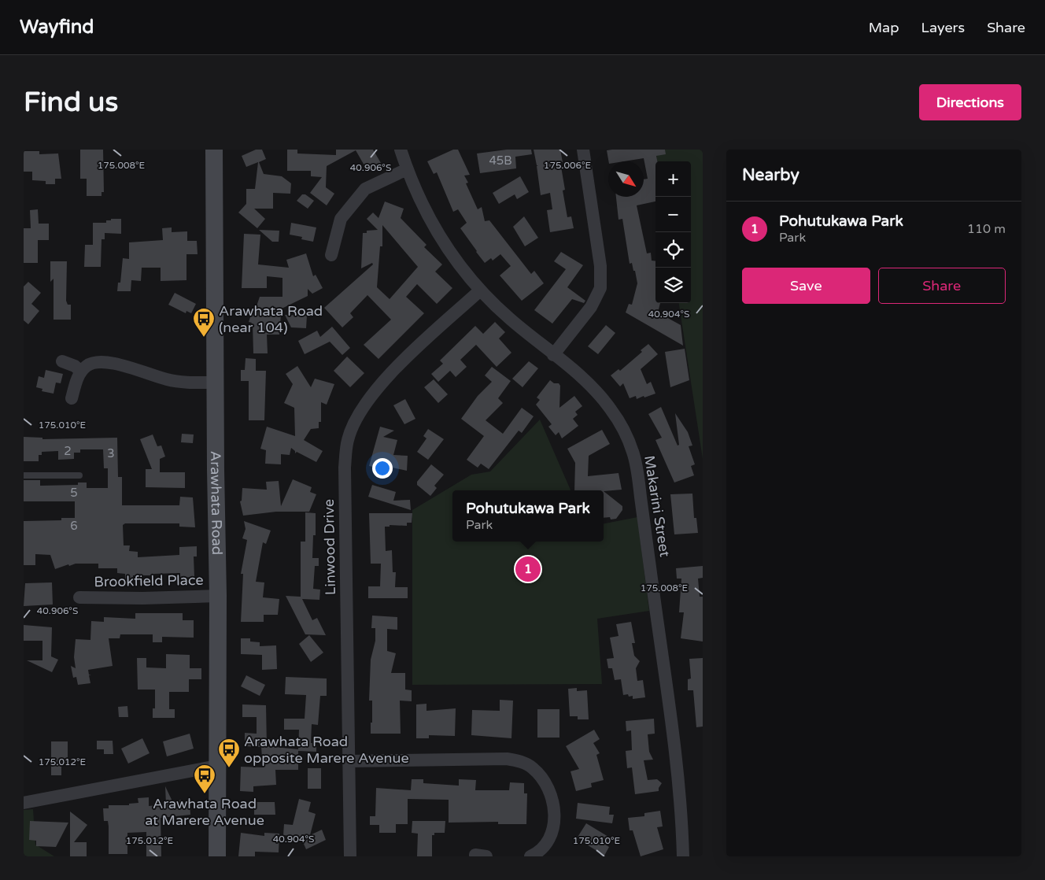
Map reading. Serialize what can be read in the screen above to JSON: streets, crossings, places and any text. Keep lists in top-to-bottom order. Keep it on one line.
{"streets":{"main road":["Arawhata Road"],"street":["Makarini Street","Linwood Drive","Brookfield Place"]},"crossings":[["Arawhata Road","Brookfield Place"],["Makarini Street","Linwood Drive"]],"places":{"bus stop":["Arawhata Road (near 104)","Arawhata Road opposite Marere Avenue","Arawhata Road at Marere Avenue"]},"house_numbers":["45B","2","3","5","6"],"north":"bottom right","page":{"header":"Wayfind","nav":["Map","Layers","Share"],"buttons":["Directions",["Save","Share"]],"title":"Find us","heading":"Nearby","map_buttons":["+","−"],"list":[{"mark":"1","name":"Pohutukawa Park","note":"Park","value":"110 m"}],"popup":["Pohutukawa Park","Park"],"pins":"1"},"coordinates":["175.008°E","175.006°E","40.906°S","40.904°S","175.010°E","175.012°E"]}
